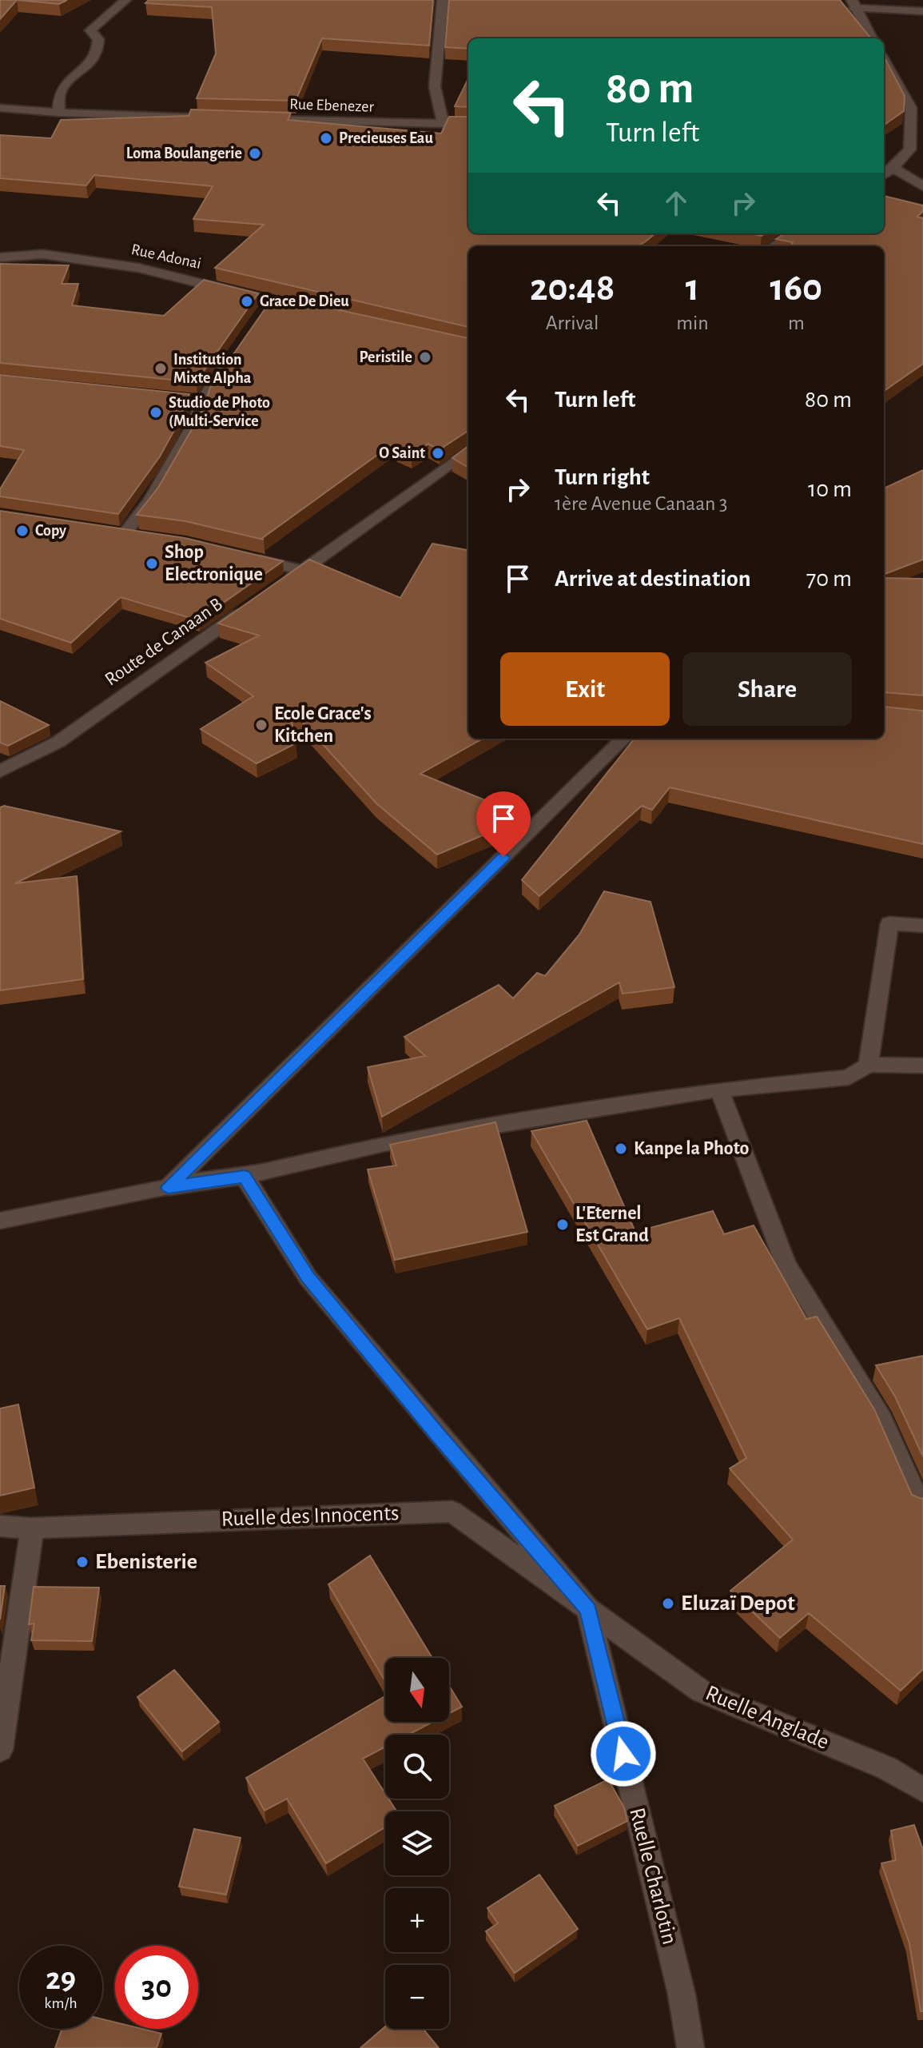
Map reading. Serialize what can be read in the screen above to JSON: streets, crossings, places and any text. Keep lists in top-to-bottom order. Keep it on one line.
{"streets":{"street":["Rue Ebenezer","Rue Adonai","Route de Canaan B","Ruelle des Innocents","Ruelle Anglade","Ruelle Charlotin"]},"crossings":[["Ruelle des Innocents","Ruelle Anglade"],["Ruelle des Innocents","Ruelle Charlotin"],["Ruelle Anglade","Ruelle Charlotin"]],"places":["Precieuses Eau","Loma Boulangerie","Grace De Dieu","Peristile","Institution Mixte Alpha","Studio de Photo (Multi-Service","O Saint","Copy","Shop Electronique","Ecole Grace's Kitchen","Kanpe la Photo","L'Eternel Est Grand","Ebenisterie","Eluzaï Depot"],"north":"bottom","page":{"turn":["80 m","Turn left"],"eta":["20:48","Arrival","1","min","160","m"],"list":[{"name":"Turn left","value":"80 m"},{"name":"Turn right","note":"1ère Avenue Canaan 3","value":"10 m"},{"name":"Arrive at destination","value":"70 m"}],"buttons":["Exit","Share"],"map_buttons":["+","−"],"speed":"29 km/h","limit":"30"}}
